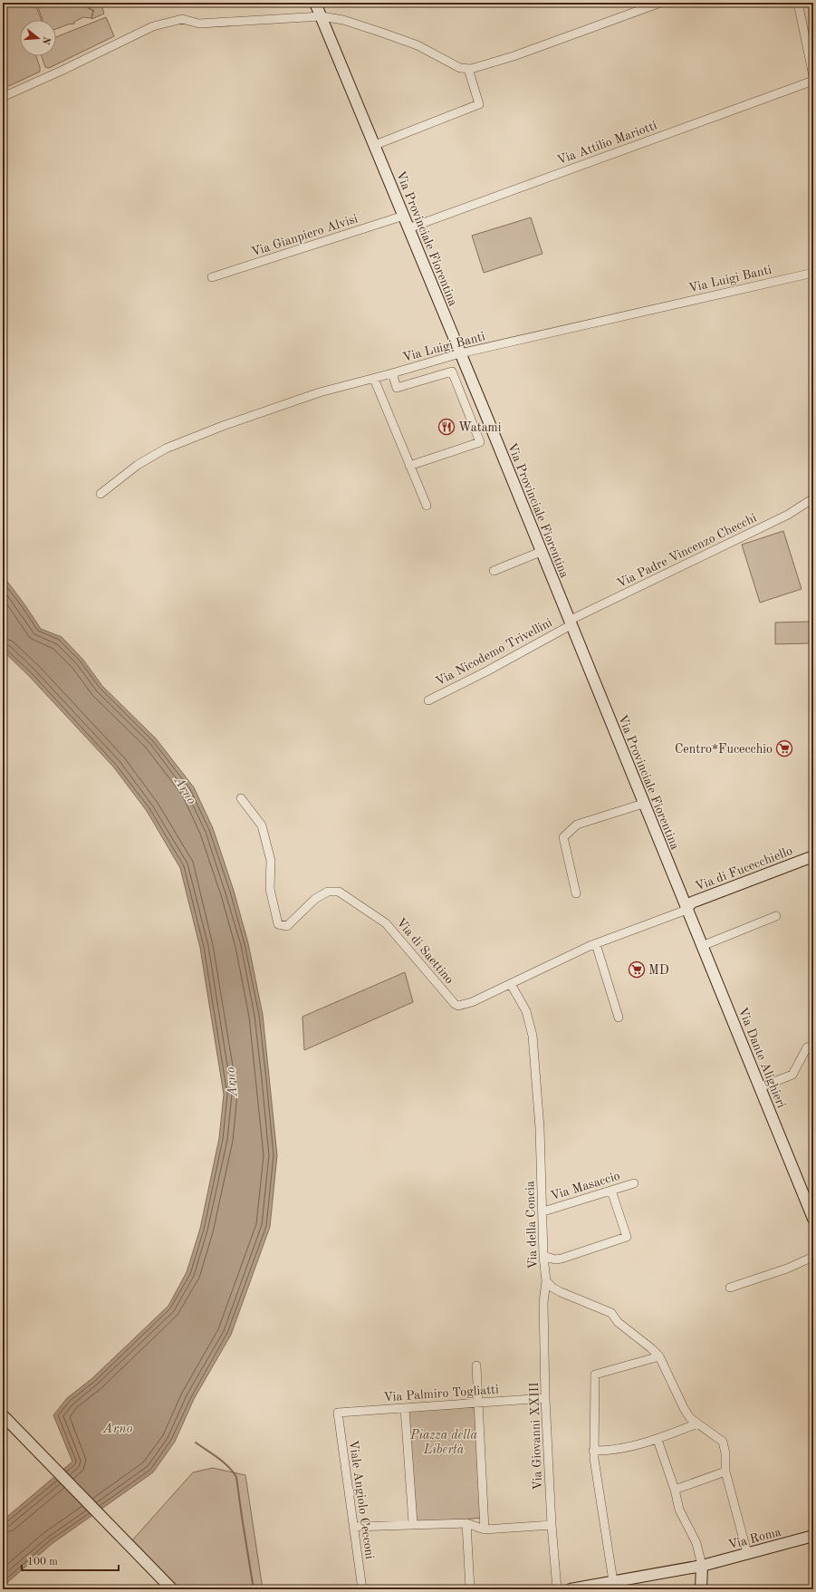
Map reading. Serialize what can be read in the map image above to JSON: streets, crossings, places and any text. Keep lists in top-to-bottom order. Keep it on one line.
{"streets":{"main road":["Via Provinciale Fiorentina","Via di Fucecchiello","Via Dante Alighieri","Via Roma"],"street":["Via Attilio Mariotti","Via Gianpiero Alvisi","Via Luigi Banti","Via Padre Vincenzo Checchi","Via Nicodemo Trivellini","Via di Saettino","Via Masaccio","Via della Concia","Via Palmiro Togliatti","Via Giovanni XXIII","Viale Angiolo Cecconi"]},"crossings":[["Via Attilio Mariotti","Via Provinciale Fiorentina"],["Via Gianpiero Alvisi","Via Provinciale Fiorentina"],["Via Provinciale Fiorentina","Via Luigi Banti"],["Via Provinciale Fiorentina","Via Padre Vincenzo Checchi"],["Via Provinciale Fiorentina","Via Nicodemo Trivellini"],["Via Provinciale Fiorentina","Via di Fucecchiello"],["Via Provinciale Fiorentina","Via di Saettino"],["Via Provinciale Fiorentina","Via Dante Alighieri"],["Via Padre Vincenzo Checchi","Via Nicodemo Trivellini"],["Via di Fucecchiello","Via di Saettino"],["Via di Fucecchiello","Via Dante Alighieri"],["Via di Saettino","Via Dante Alighieri"],["Via di Saettino","Via della Concia"],["Via Masaccio","Via della Concia"],["Via della Concia","Via Giovanni XXIII"],["Via della Concia","Via Roma"],["Via Palmiro Togliatti","Via Giovanni XXIII"],["Via Palmiro Togliatti","Viale Angiolo Cecconi"]],"water":["Arno"],"parks":["Piazza della Libertà"],"places":{"restaurant":["Watami"],"supermarket":["Centro*Fucecchio","MD"]},"scale_bar":"100 m","north":"right"}
